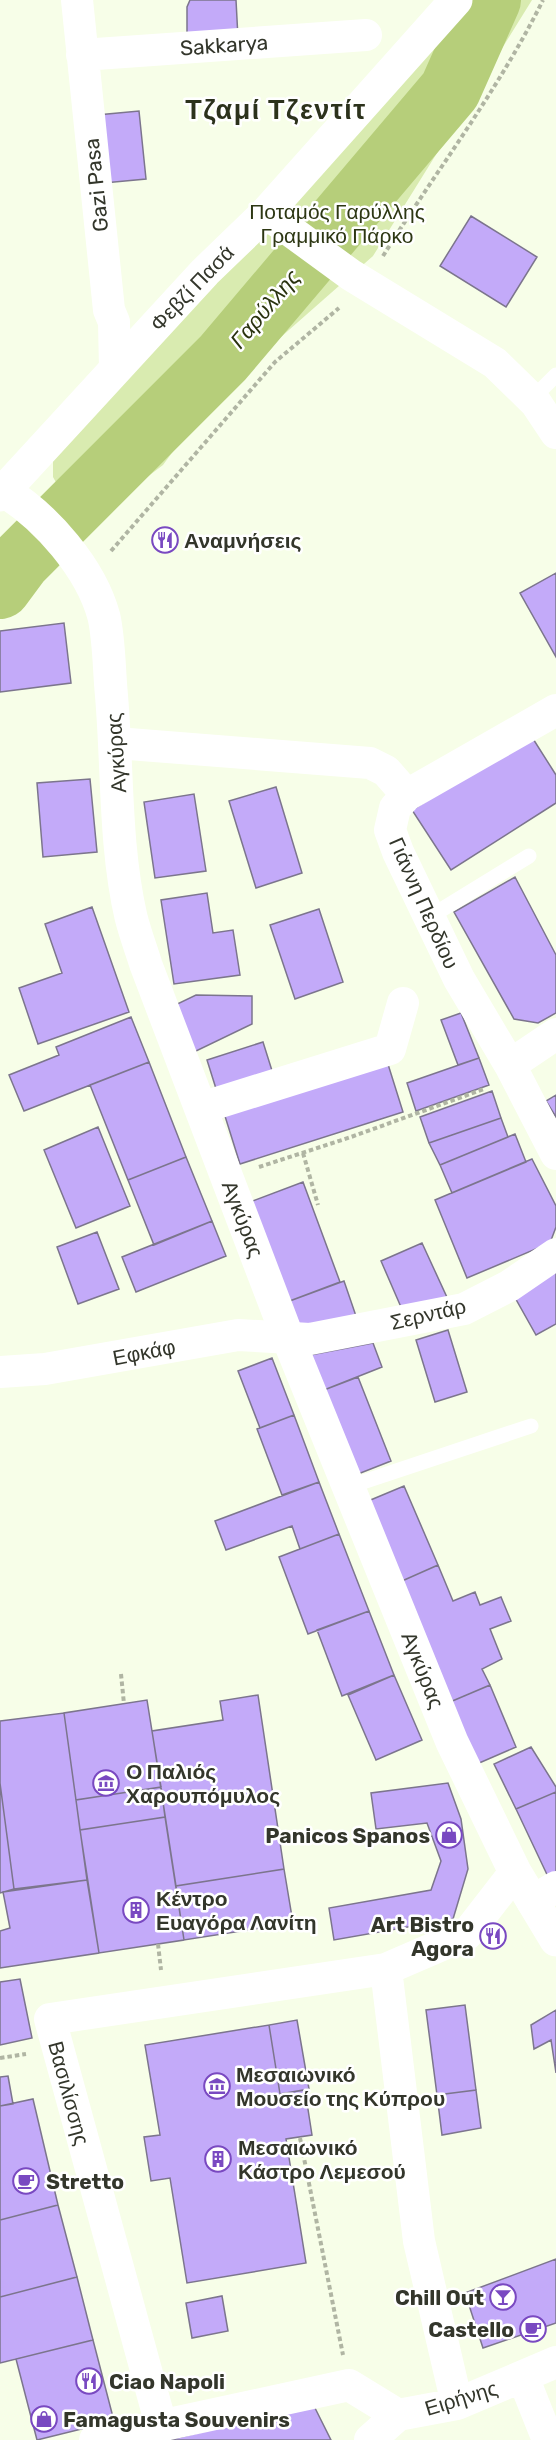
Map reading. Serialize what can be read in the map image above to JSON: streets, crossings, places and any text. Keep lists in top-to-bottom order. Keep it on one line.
{"streets":{"street":["Sakkarya","Gazi Pasa","Φεβζί Πασά","Αγκύρας","Γιάννη Περδίου","Σερντάρ","Εφκάφ","Βασιλίσσης","Ειρήνης"]},"crossings":[["Sakkarya","Gazi Pasa"],["Gazi Pasa","Φεβζί Πασά"],["Φεβζί Πασά","Αγκύρας"],["Αγκύρας","Σερντάρ"],["Αγκύρας","Εφκάφ"],["Σερντάρ","Εφκάφ"]],"districts":["Τζαμί Τζεντίτ"],"water":["Γαρύλλης"],"parks":["Ποταμός Γαρύλλης Γραμμικό Πάρκο"],"places":{"restaurant":["Αναμνήσεις","Art Bistro Agora","Ciao Napoli"],"museum":["Ο Παλιός Χαρουπόμυλος","Μεσαιωνικό Μουσείο της Κύπρου"],"shop":["Panicos Spanos","Famagusta Souvenirs"],"building":["Κέντρο Ευαγόρα Λανίτη","Μεσαιωνικό Κάστρο Λεμεσού"],"cafe":["Stretto","Castello"],"bar":["Chill Out"]}}
